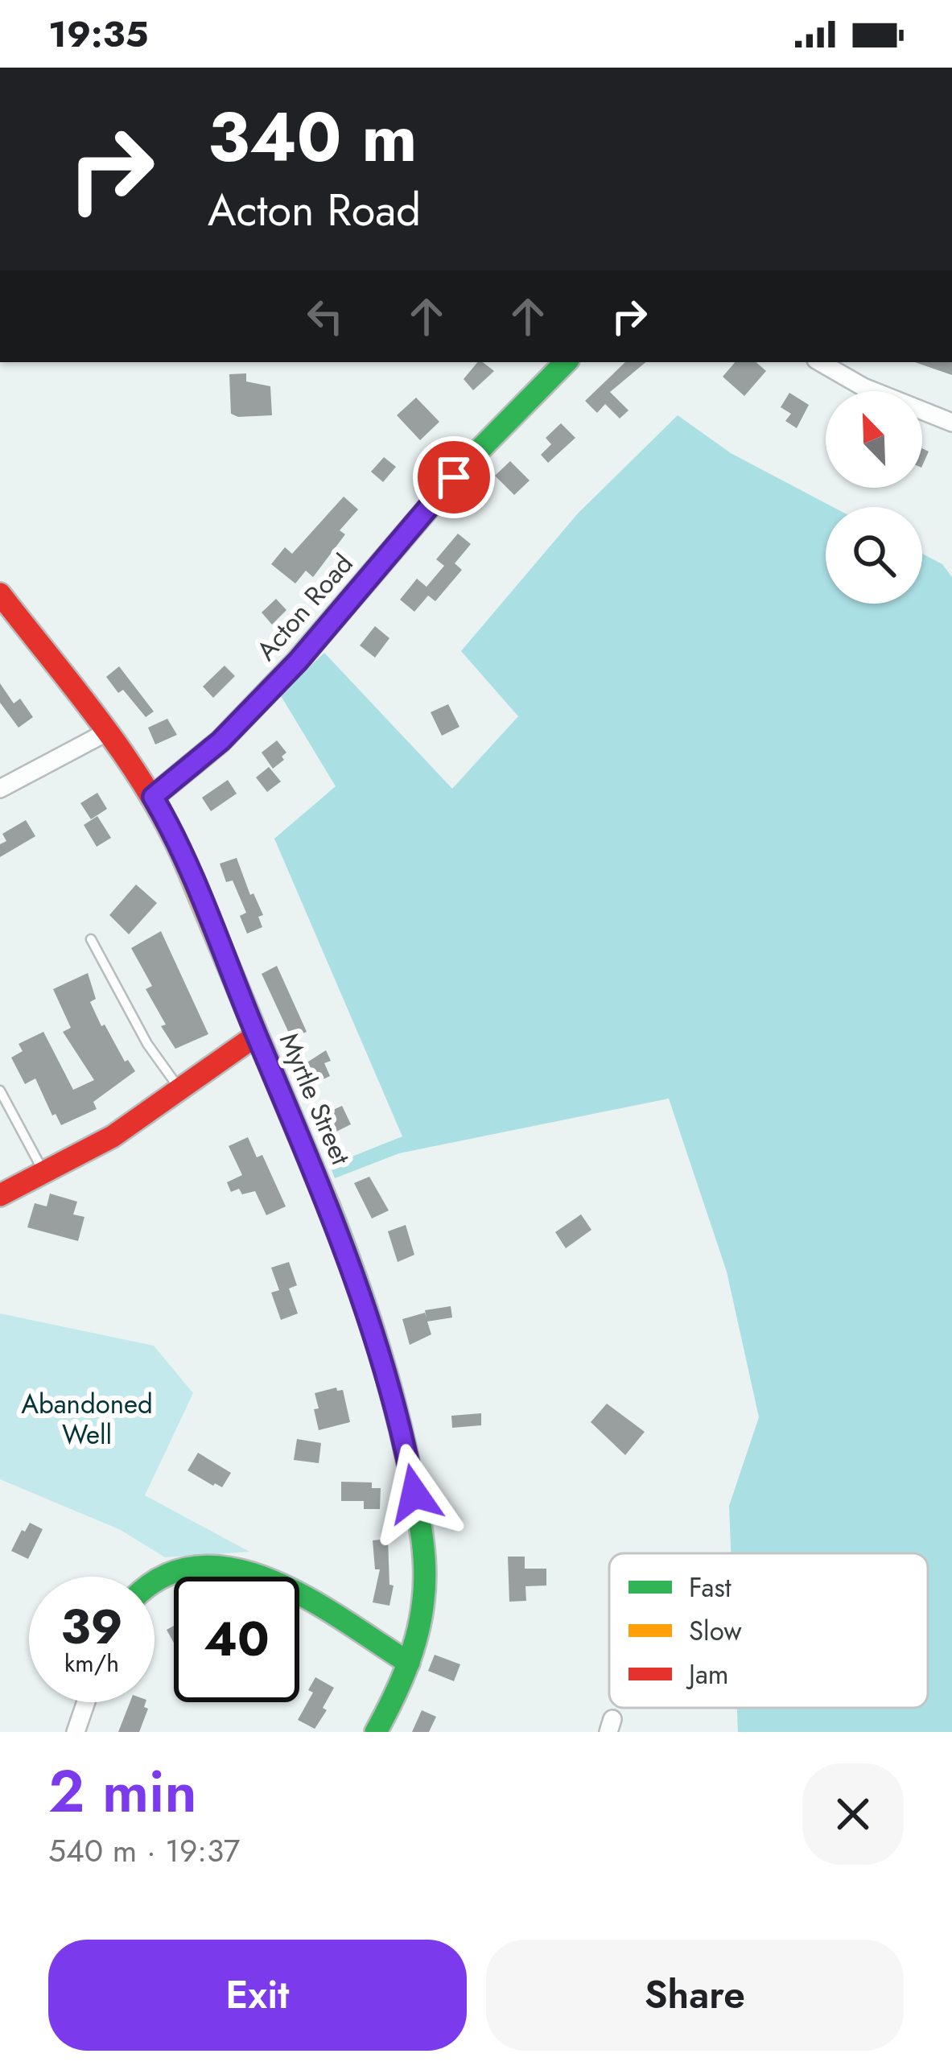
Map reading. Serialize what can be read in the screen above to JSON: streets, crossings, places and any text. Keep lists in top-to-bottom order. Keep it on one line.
{"streets":{"street":["Acton Road","Myrtle Street"]},"crossings":[["Acton Road","Myrtle Street"]],"parks":["Abandoned Well"],"legend":["Fast","Slow","Jam"],"north":"top left","page":{"status":"19:35","turn":["340 m","Acton Road"],"speed":"39 km/h","limit":"40","heading":["2 min","540 m · 19:37"],"buttons":["Exit","Share"]}}
